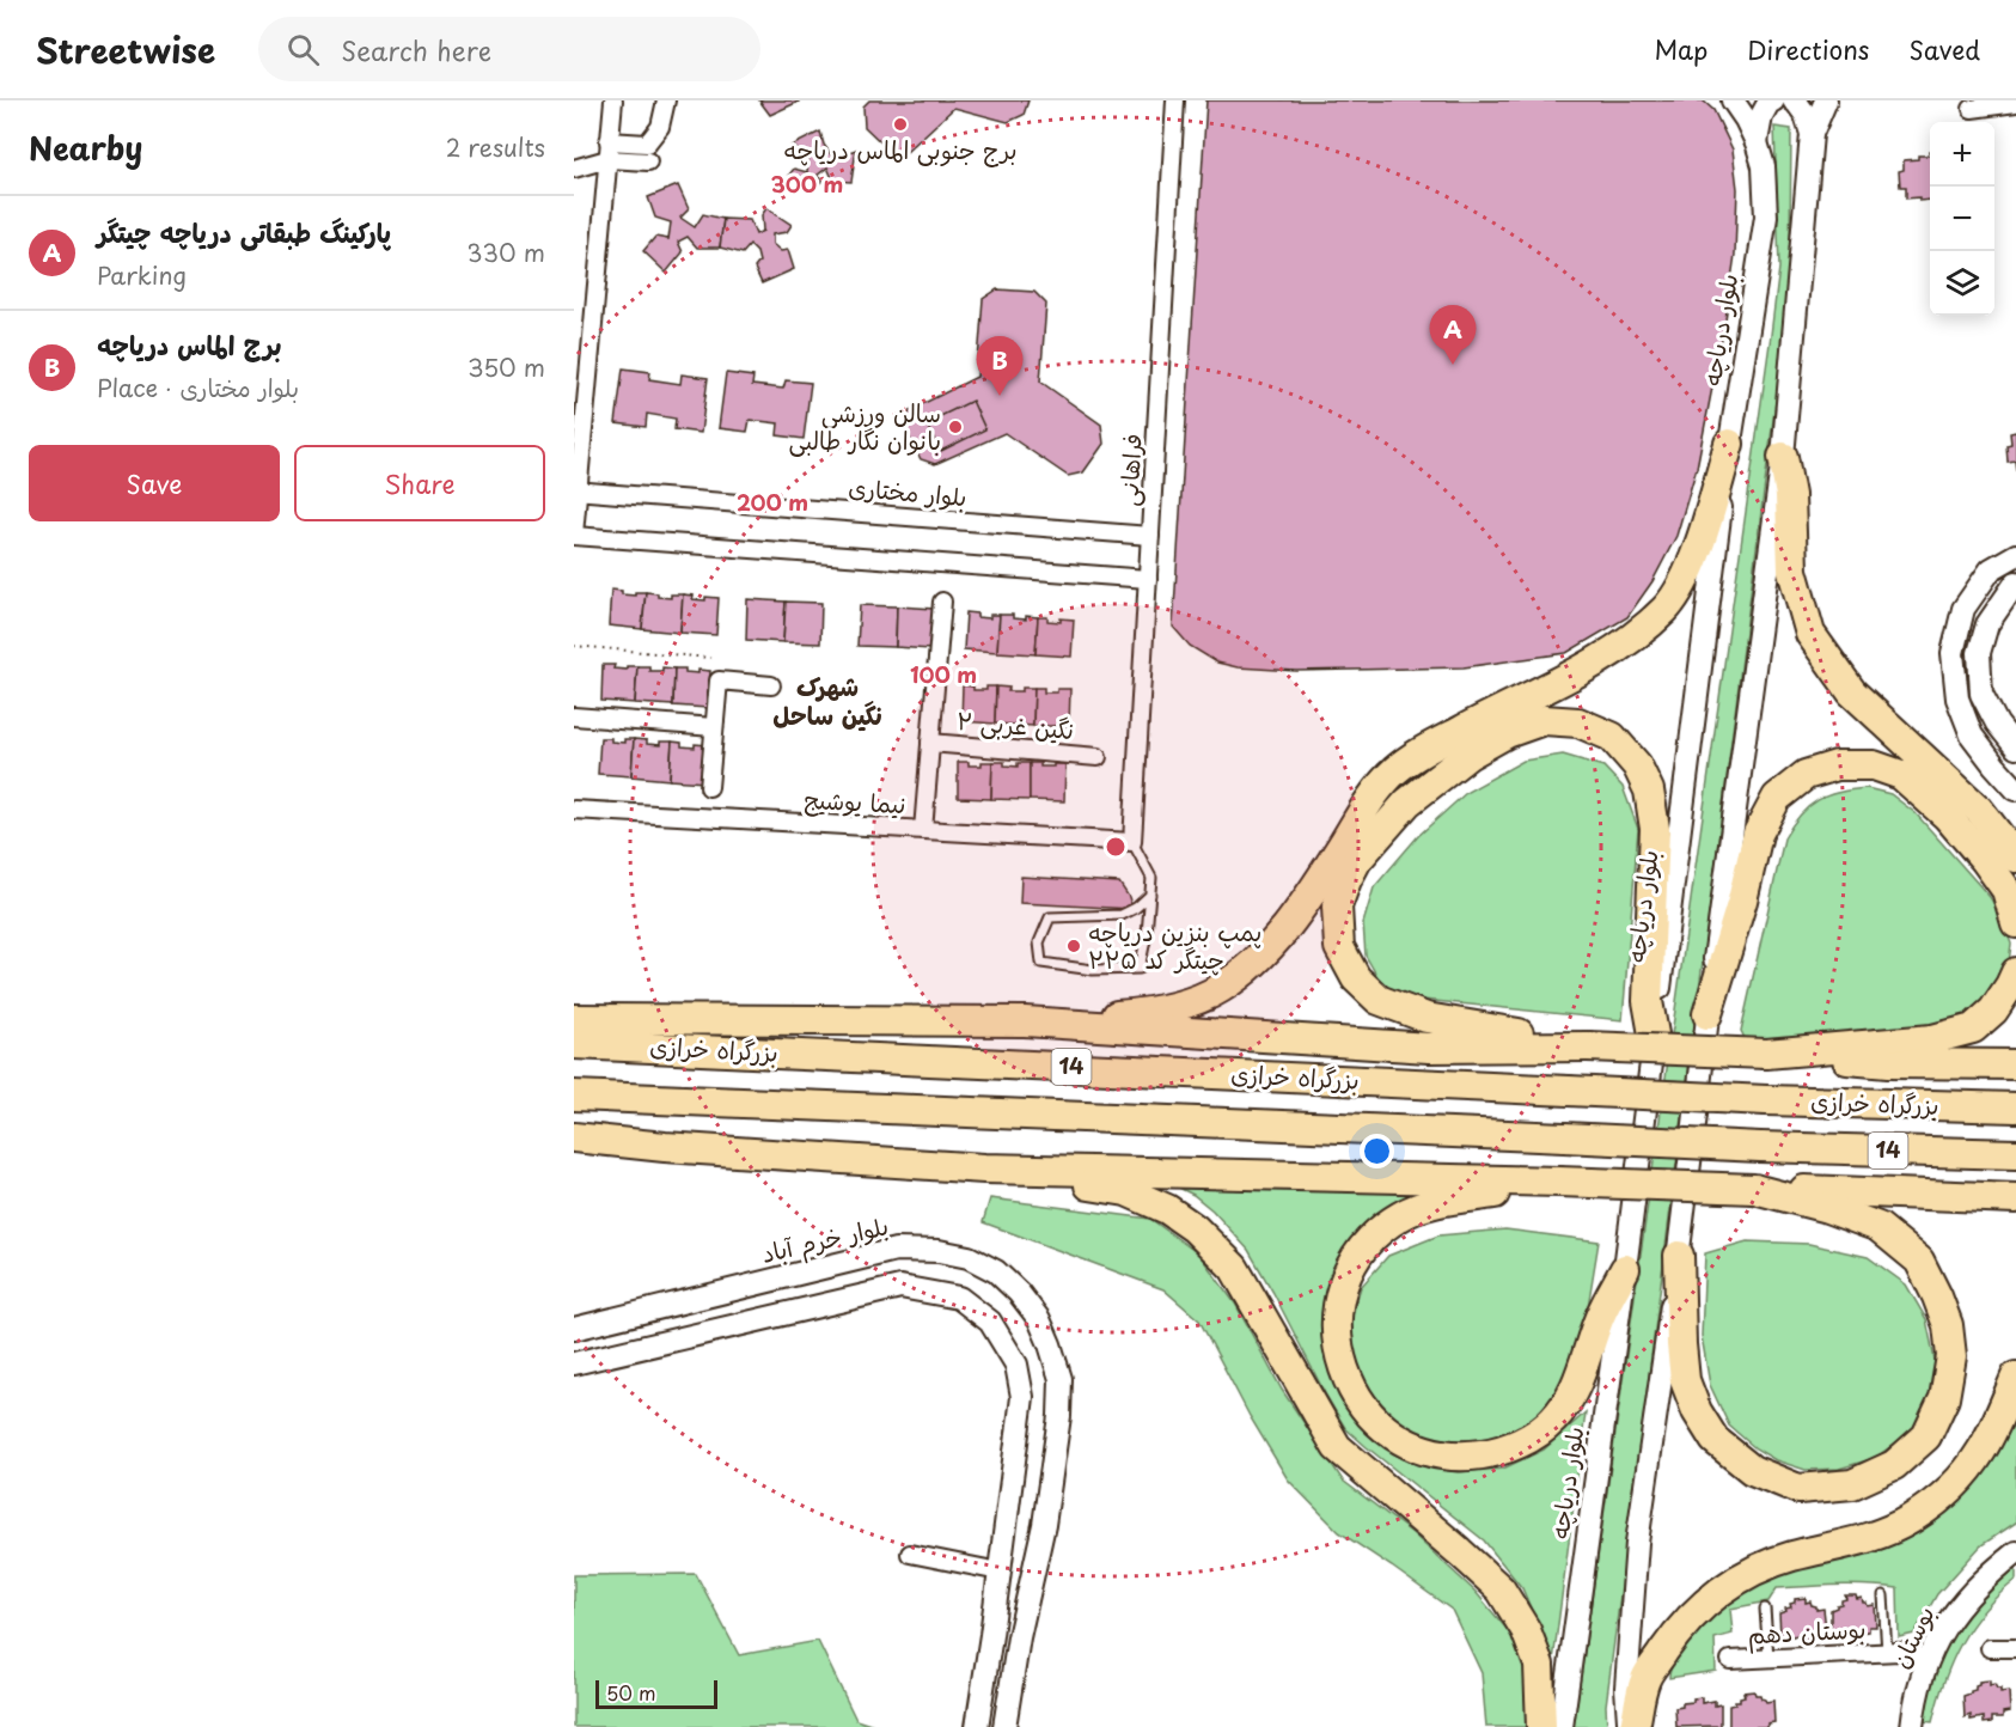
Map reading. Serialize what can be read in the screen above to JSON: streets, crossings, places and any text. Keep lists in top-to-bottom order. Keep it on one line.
{"streets":{"highway":["بزرگراه خرازی","14"],"main road":["بلوار دریاچه","بلوار خرم آباد","بوستان"],"street":["فراهانی","بلوار مختاری","نگین غربی ۲","نیما یوشیج","بوستان دهم"]},"crossings":[["فراهانی","بلوار مختاری"],["فراهانی","نیما یوشیج"],["بوستان دهم","بوستان"]],"districts":["شهرک نگین ساحل"],"places":["برج جنوبی الماس دریاچه","سالن ورزشی بانوان نگار طالبی","پمپ بنزین دریاچه چیتگر کد ۲۲۵"],"scale_bar":"50 m","page":{"header":"Streetwise","search":"Search here","nav":["Map","Directions","Saved"],"heading":["Nearby","2 results"],"map_buttons":["+","−"],"list":[{"mark":"A","name":"پارکینگ طبقاتی دریاچه چیتگر","note":"Parking","value":"330 m"},{"mark":"B","name":"برج الماس دریاچه","note":"Place · بلوار مختاری","value":"350 m"}],"pins":["A","B"],"buttons":["Save","Share"],"scale":"50 m"},"rings":["300 m","200 m","100 m"]}
